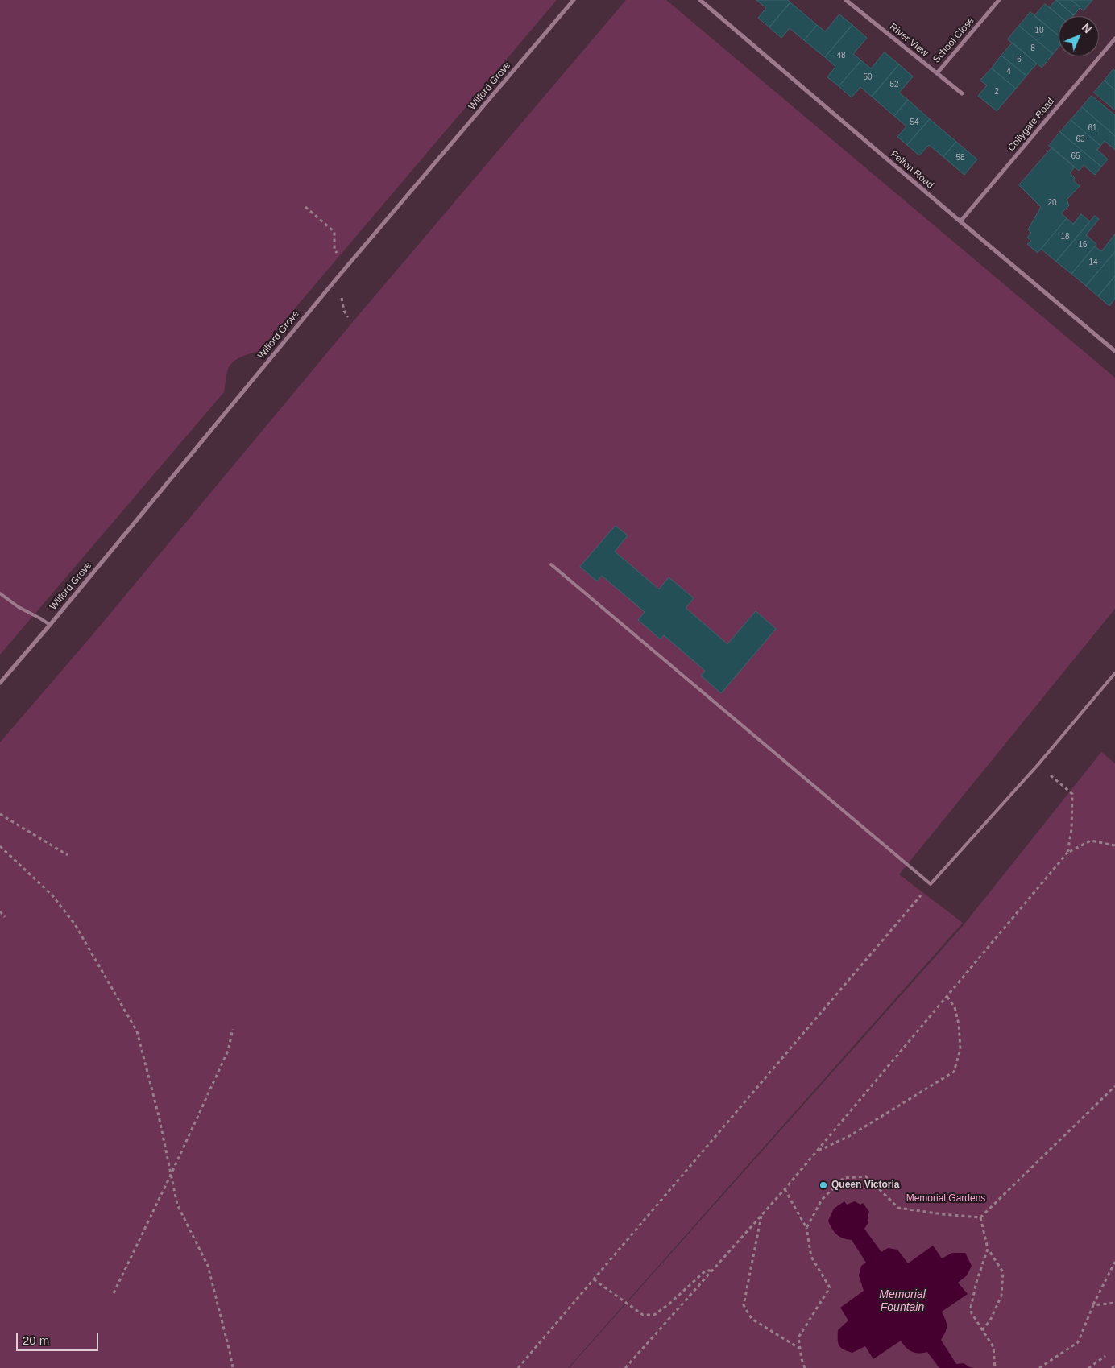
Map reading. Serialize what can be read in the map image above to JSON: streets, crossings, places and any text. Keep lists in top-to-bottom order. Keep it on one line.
{"streets":{"street":["River View","School Close","Wilford Grove","Collygate Road","Felton Road"]},"crossings":[["River View","School Close"],["Collygate Road","Felton Road"]],"water":["Memorial Fountain"],"parks":["Memorial Gardens"],"places":["Queen Victoria"],"house_numbers":["10","8","48","6","4","50","52","2","54","61","63","65","58","20","18","16","14"],"scale_bar":"20 m","north":"top right"}
